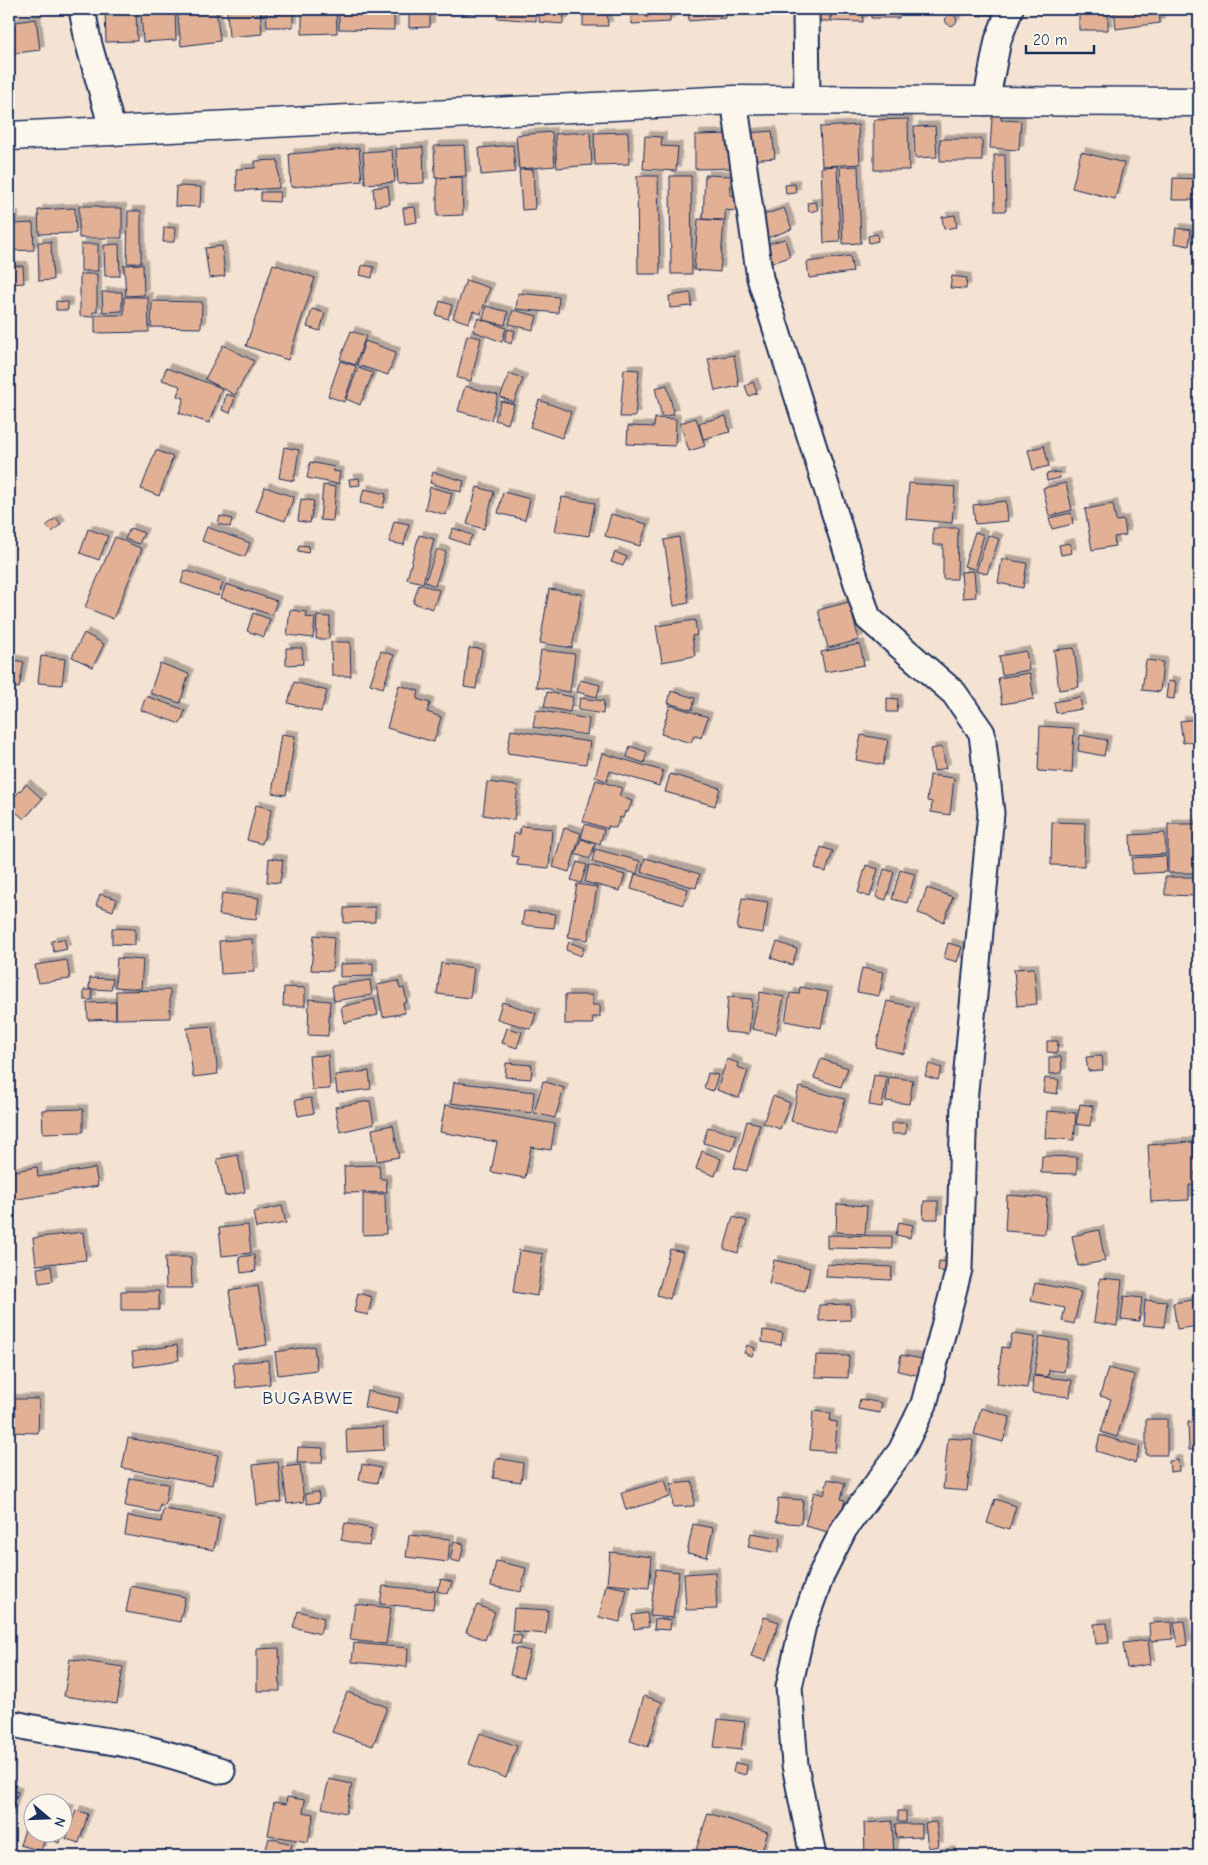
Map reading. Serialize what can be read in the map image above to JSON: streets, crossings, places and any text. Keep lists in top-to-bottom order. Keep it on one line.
{"districts":["BUGABWE"],"scale_bar":"20 m","north":"right"}
